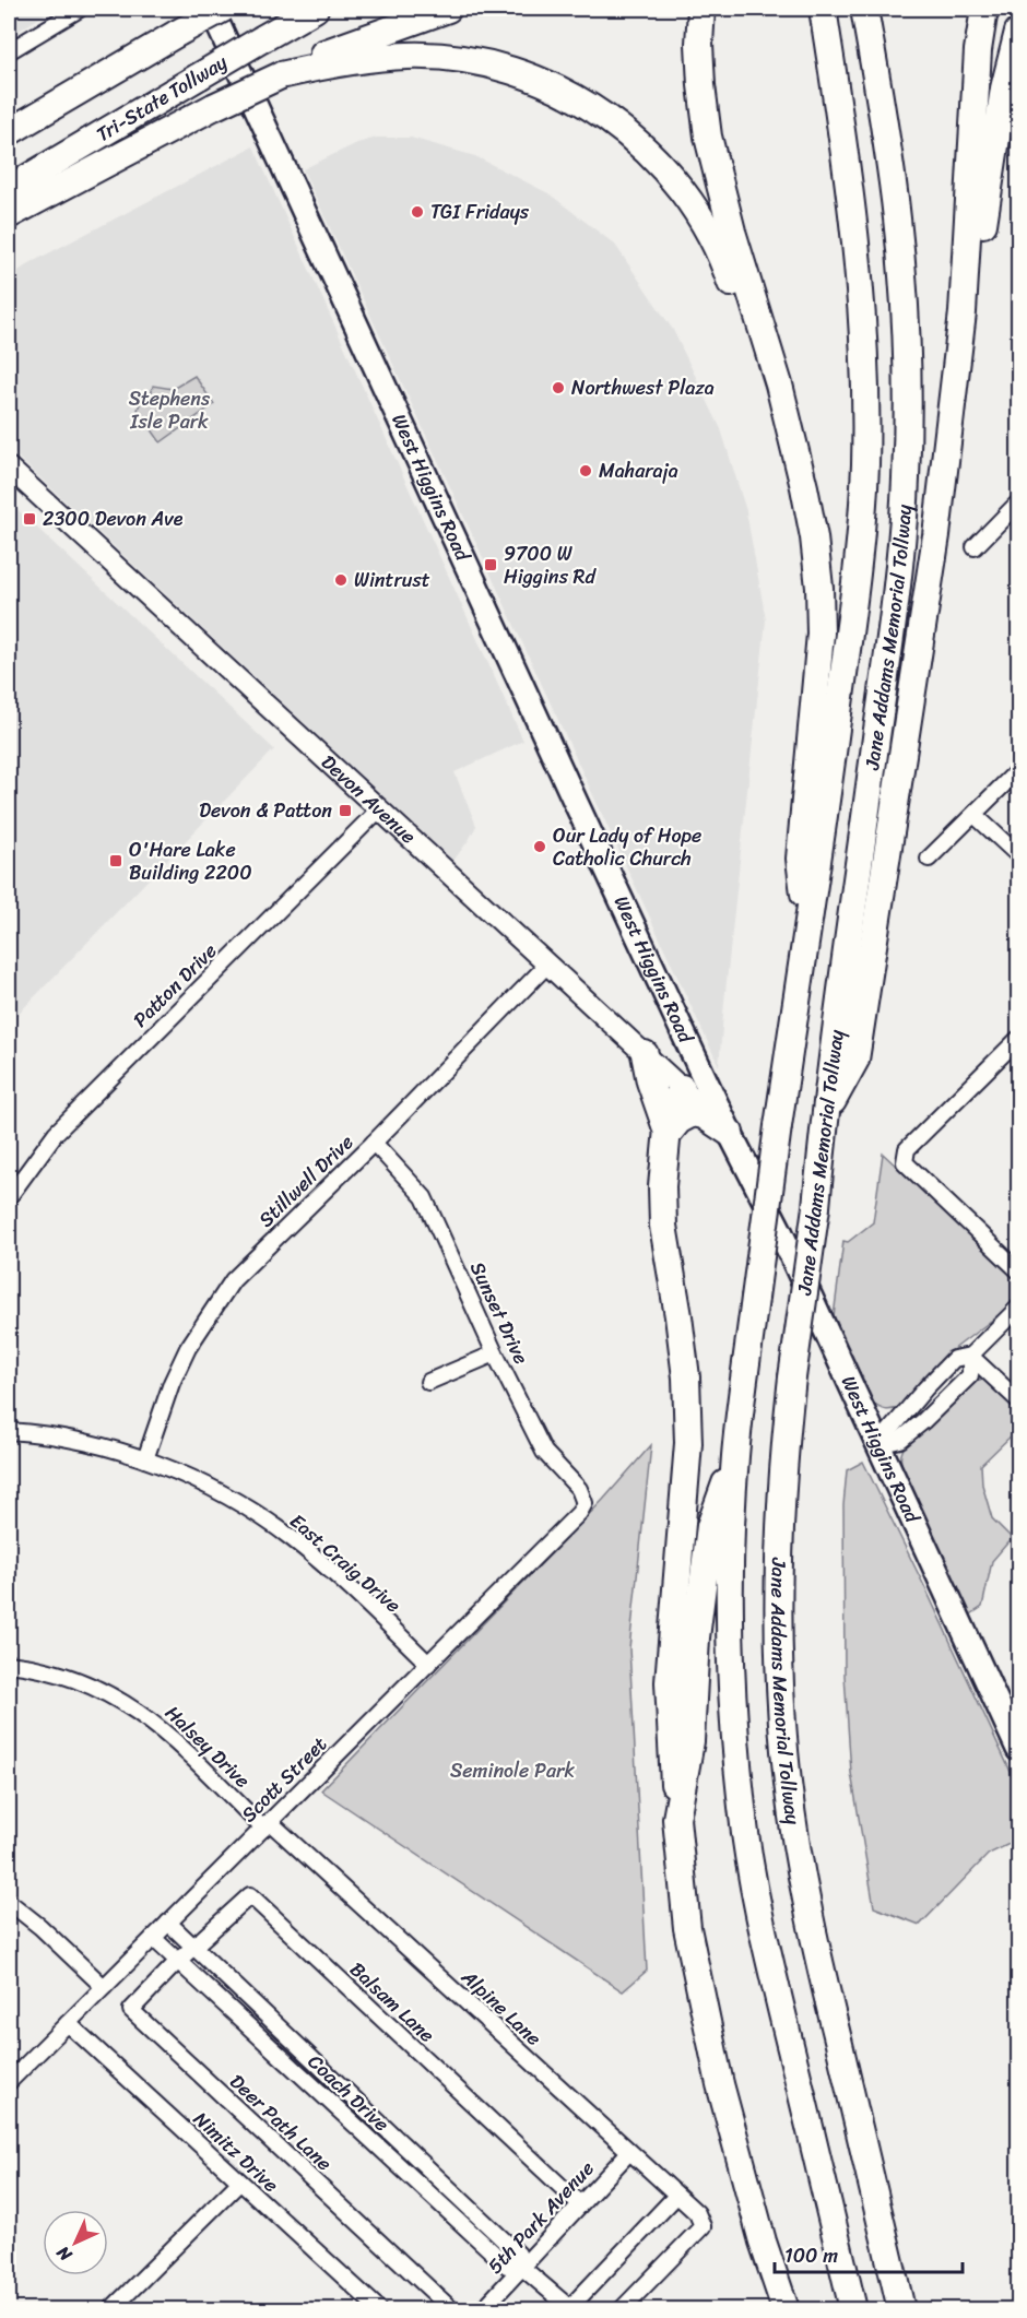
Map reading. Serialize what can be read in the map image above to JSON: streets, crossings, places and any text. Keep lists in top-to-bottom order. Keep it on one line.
{"streets":{"highway":["Tri-State Tollway","Jane Addams Memorial Tollway"],"main road":["West Higgins Road","Devon Avenue"],"street":["Patton Drive","Stillwell Drive","Sunset Drive","East Craig Drive","Halsey Drive","Scott Street","Balsam Lane","Alpine Lane","Coach Drive","Deer Path Lane","Nimitz Drive","5th Park Avenue"]},"crossings":[["West Higgins Road","Devon Avenue"],["Devon Avenue","Patton Drive"],["Devon Avenue","Stillwell Drive"],["Stillwell Drive","Sunset Drive"],["Stillwell Drive","East Craig Drive"],["Sunset Drive","Scott Street"],["East Craig Drive","Scott Street"],["Halsey Drive","Scott Street"],["Halsey Drive","Alpine Lane"],["Scott Street","Alpine Lane"],["Scott Street","Coach Drive"],["Scott Street","Nimitz Drive"],["Balsam Lane","Coach Drive"],["Balsam Lane","Deer Path Lane"],["Balsam Lane","5th Park Avenue"],["Alpine Lane","5th Park Avenue"],["Coach Drive","Deer Path Lane"],["Coach Drive","5th Park Avenue"]],"parks":["Stephens Isle Park","Seminole Park"],"places":{"other":["TGI Fridays","Northwest Plaza","Maharaja","Wintrust","Our Lady of Hope Catholic Church"],"transit":["2300 Devon Ave","9700 W Higgins Rd","Devon & Patton","O'Hare Lake Building 2200"]},"scale_bar":"100 m","north":"bottom left"}
